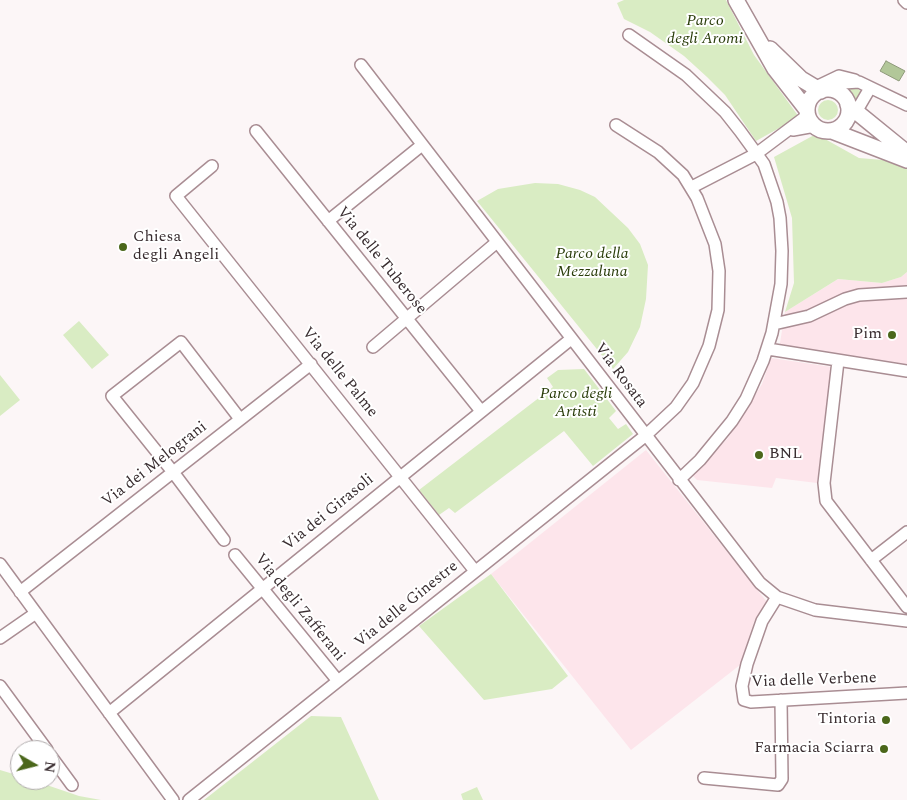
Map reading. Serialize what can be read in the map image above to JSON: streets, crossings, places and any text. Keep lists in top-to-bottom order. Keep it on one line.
{"streets":{"street":["Via delle Tuberose","Via delle Palme","Via Rosata","Via dei Melograni","Via dei Girasoli","Via delle Ginestre","Via degli Zafferani","Via delle Verbene"]},"crossings":[["Via delle Tuberose","Via dei Girasoli"],["Via delle Palme","Via dei Melograni"],["Via delle Palme","Via dei Girasoli"],["Via delle Palme","Via delle Ginestre"],["Via Rosata","Via dei Girasoli"],["Via Rosata","Via delle Ginestre"],["Via Rosata","Via delle Verbene"],["Via dei Girasoli","Via degli Zafferani"],["Via delle Ginestre","Via degli Zafferani"]],"parks":["Parco degli Aromi","Parco della Mezzaluna","Parco degli Artisti"],"places":["Chiesa degli Angeli","Pim","BNL","Tintoria","Farmacia Sciarra"],"north":"right"}
